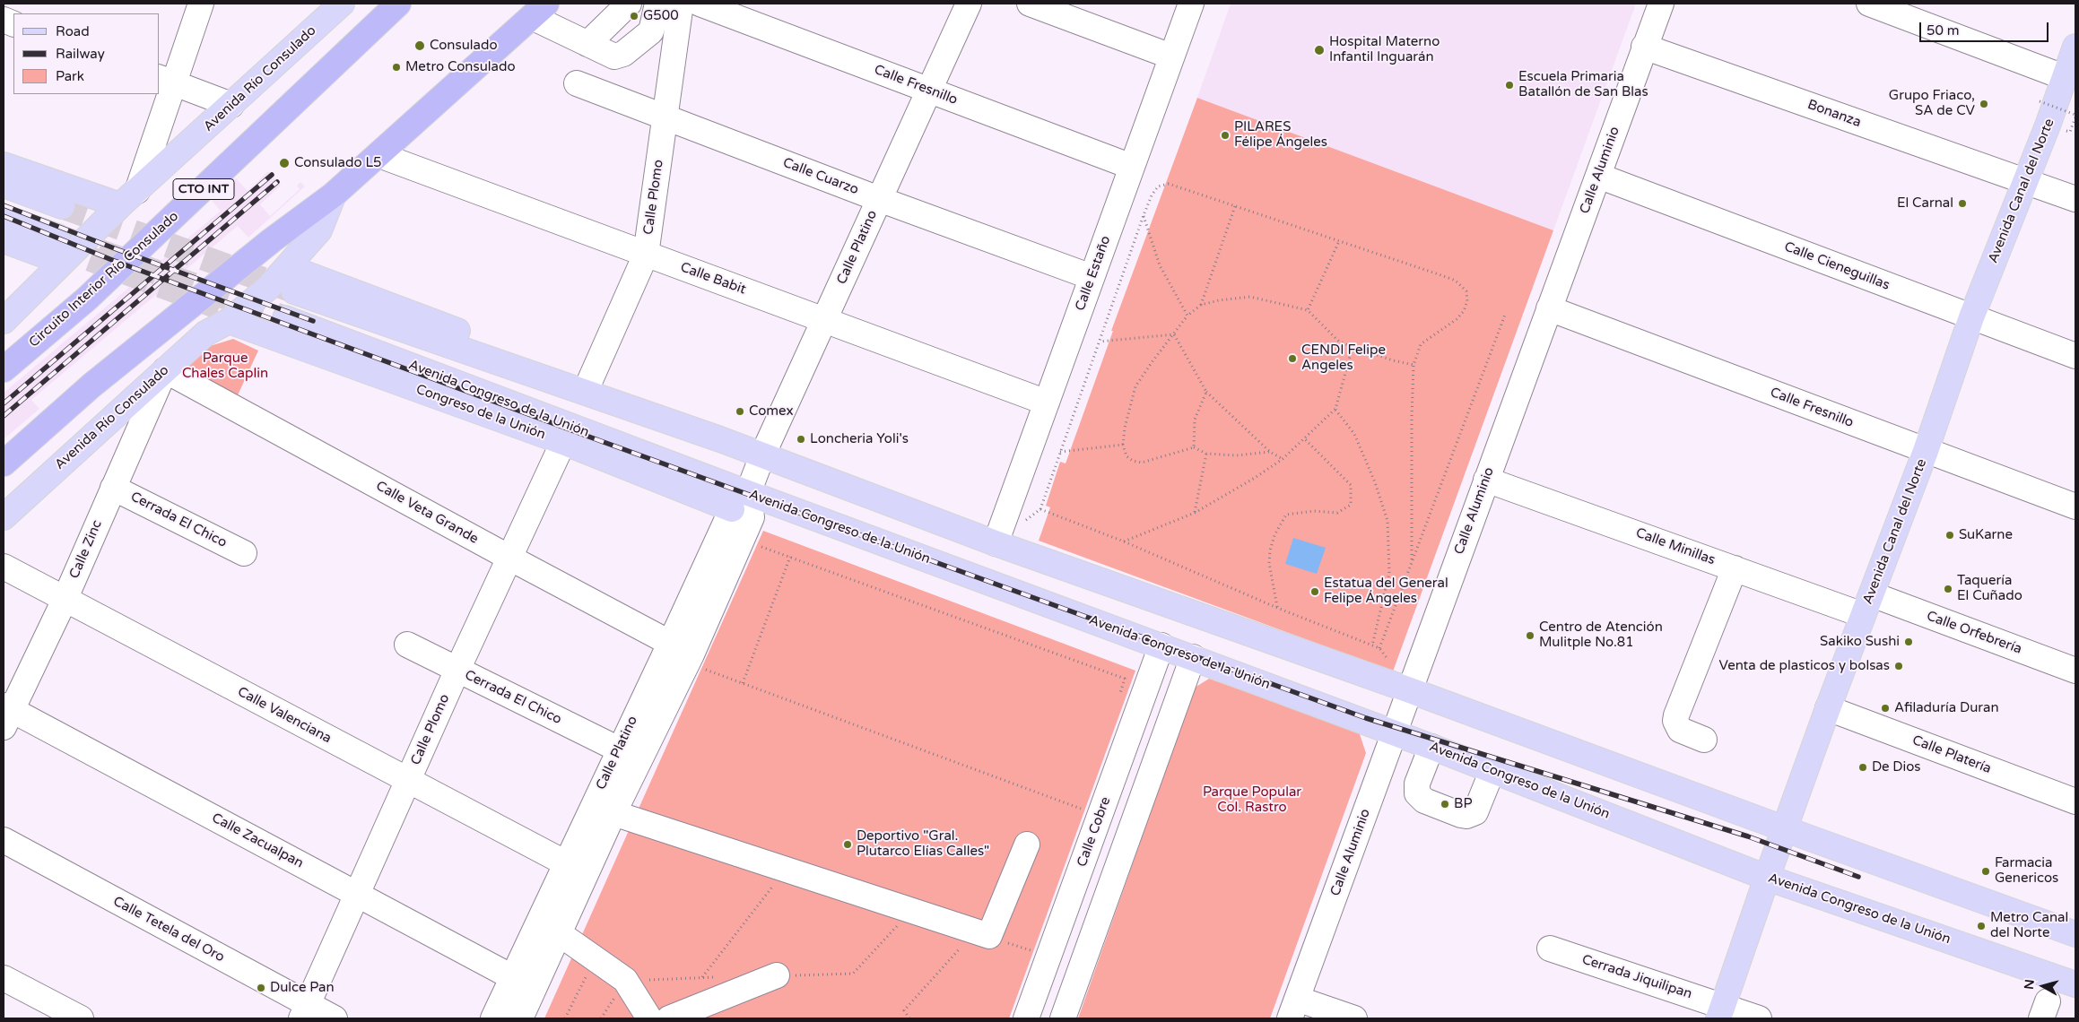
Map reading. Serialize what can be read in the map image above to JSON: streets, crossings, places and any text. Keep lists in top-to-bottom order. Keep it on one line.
{"streets":{"highway":["Avenida Río Consulado","CTO INT","Circuito Interior Río Consulado"],"main road":["Avenida Canal del Norte","Avenida Congreso de la Unión","Congreso de la Unión"],"street":["Calle Fresnillo","Bonanza","Calle Aluminio","Calle Cuarzo","Calle Plomo","Calle Platino","Calle Cieneguillas","Calle Estaño","Calle Babit","Calle Veta Grande","Cerrada El Chico","Calle Minillas","Calle Zinc","Calle Orfebrería","Calle Valenciana","Calle Platería","Calle Cobre","Calle Zacualpan","Calle Tetela del Oro","Cerrada Jiquilipan"]},"crossings":[["Avenida Río Consulado","Calle Babit"],["Avenida Río Consulado","Congreso de la Unión"],["Avenida Río Consulado","Calle Veta Grande"],["Avenida Río Consulado","Calle Zinc"],["Calle Fresnillo","Calle Aluminio"],["Calle Fresnillo","Avenida Canal del Norte"],["Calle Fresnillo","Calle Platino"],["Calle Fresnillo","Calle Estaño"],["Bonanza","Calle Aluminio"],["Bonanza","Avenida Canal del Norte"],["Calle Aluminio","Calle Cieneguillas"],["Calle Aluminio","Avenida Congreso de la Unión"],["Calle Aluminio","Calle Minillas"],["Calle Cuarzo","Calle Plomo"],["Calle Cuarzo","Calle Platino"],["Calle Cuarzo","Calle Estaño"],["Avenida Canal del Norte","Calle Cieneguillas"],["Avenida Canal del Norte","Avenida Congreso de la Unión"],["Avenida Canal del Norte","Calle Minillas"],["Avenida Canal del Norte","Calle Orfebrería"],["Avenida Canal del Norte","Calle Platería"],["Avenida Canal del Norte","Cerrada Jiquilipan"],["Calle Plomo","Calle Babit"],["Calle Plomo","Congreso de la Unión"],["Calle Plomo","Calle Veta Grande"],["Calle Plomo","Cerrada El Chico"],["Calle Plomo","Calle Valenciana"],["Calle Plomo","Calle Zacualpan"],["Calle Plomo","Calle Tetela del Oro"],["Calle Platino","Calle Babit"],["Calle Platino","Avenida Congreso de la Unión"],["Calle Platino","Congreso de la Unión"],["Calle Platino","Calle Veta Grande"],["Calle Platino","Cerrada El Chico"],["Calle Platino","Calle Valenciana"],["Calle Platino","Calle Zacualpan"],["Calle Estaño","Calle Babit"],["Avenida Congreso de la Unión","Congreso de la Unión"],["Avenida Congreso de la Unión","Calle Cobre"],["Calle Veta Grande","Calle Zinc"],["Cerrada El Chico","Calle Zinc"],["Calle Minillas","Calle Orfebrería"],["Calle Zinc","Calle Valenciana"],["Calle Zinc","Calle Zacualpan"]],"parks":["Parque Chales Caplin","Parque Popular Col. Rastro"],"places":["G500","Consulado","Hospital Materno Infantil Inguarán","Metro Consulado","Escuela Primaria Batallón de San Blas","Grupo Friaco, SA de CV","PILARES Félipe Ángeles","Consulado L5","El Carnal","CENDI Felipe Angeles","Comex","Loncheria Yoli's","SuKarne","Taquería El Cuñado","Estatua del General Felipe Ángeles","Centro de Atención Mulitple No.81","Sakiko Sushi","Venta de plasticos y bolsas","Afiladuría Duran","De Dios","BP","Deportivo \"Gral. Plutarco Elías Calles\"","Farmacia Genericos","Metro Canal del Norte","Dulce Pan"],"legend":["Road","Railway","Park"],"scale_bar":"50 m","north":"left"}
